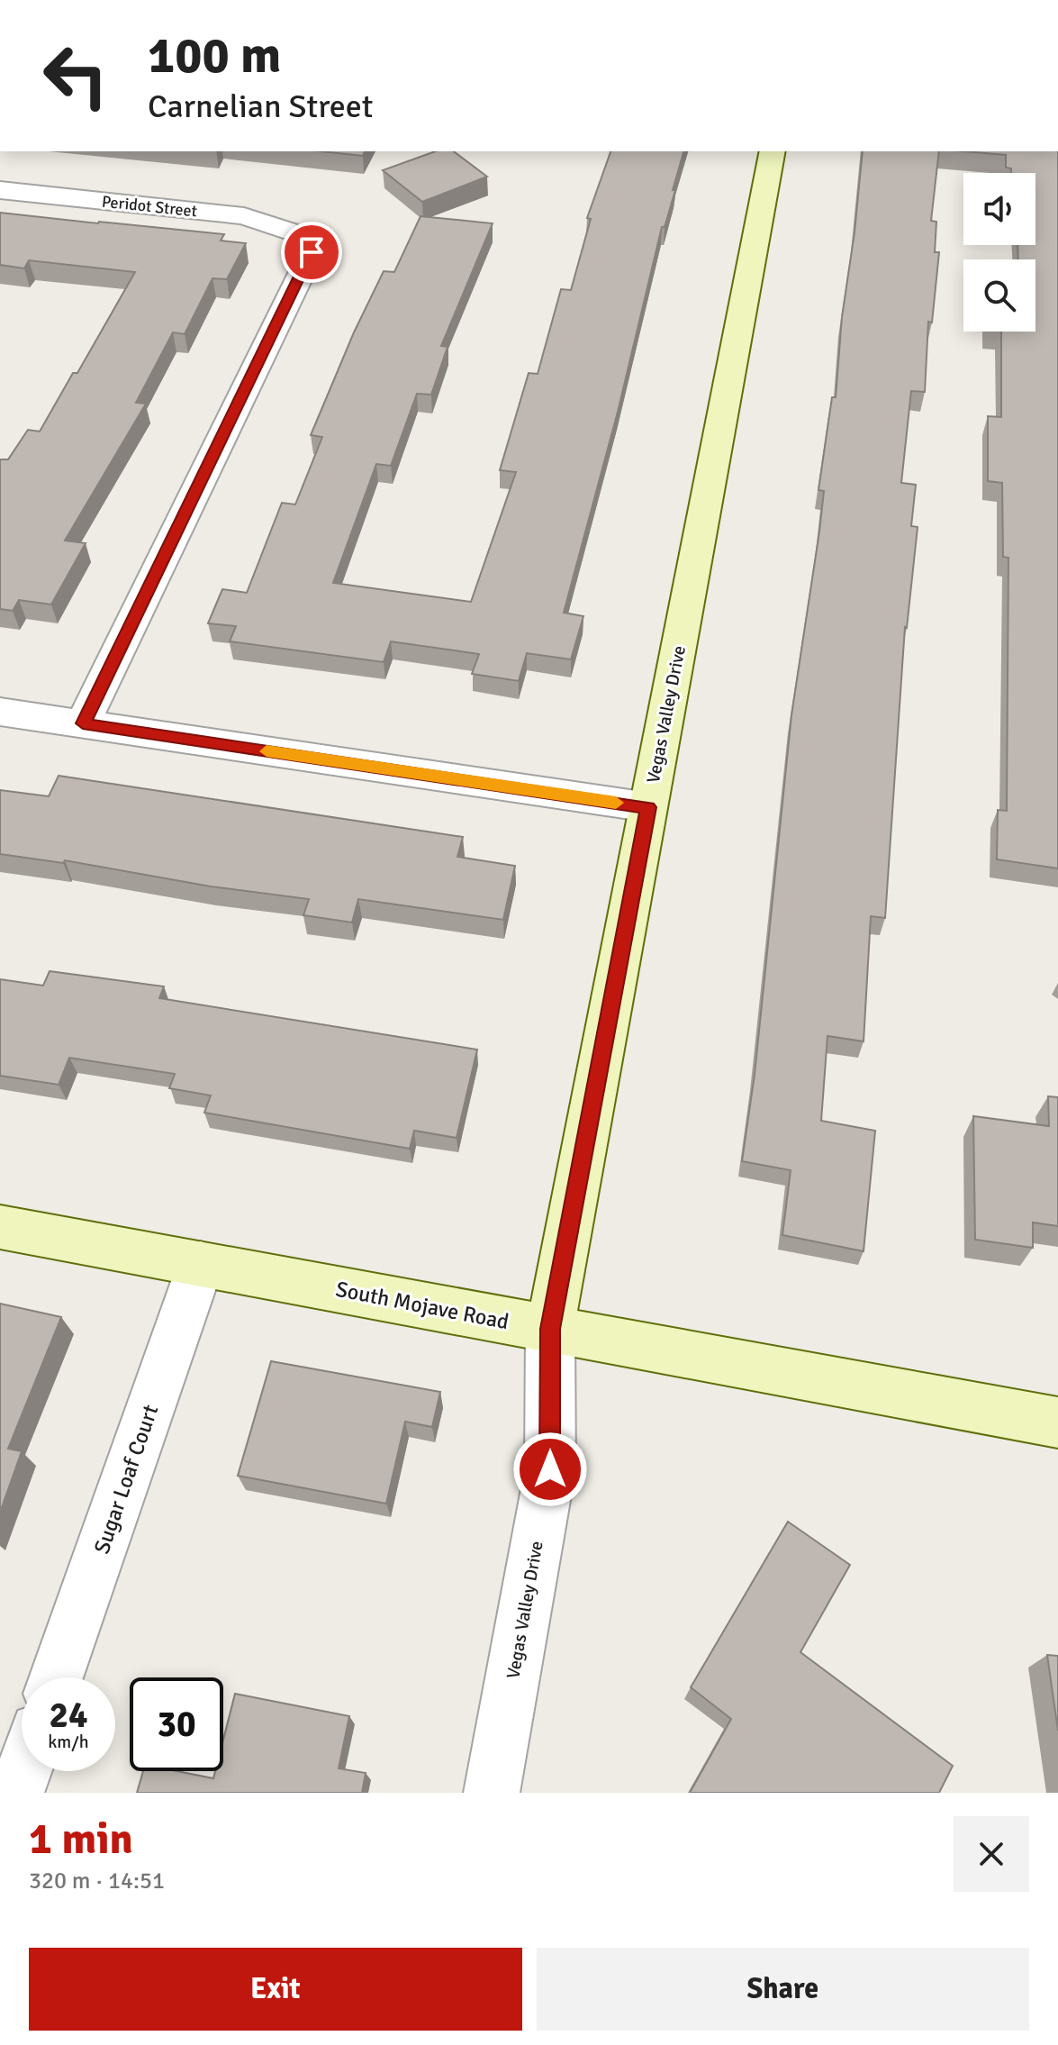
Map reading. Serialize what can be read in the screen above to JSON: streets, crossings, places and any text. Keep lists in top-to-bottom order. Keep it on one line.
{"streets":{"street":["Peridot Street","Vegas Valley Drive","South Mojave Road","Sugar Loaf Court"]},"crossings":[["Vegas Valley Drive","South Mojave Road"],["South Mojave Road","Sugar Loaf Court"]],"page":{"turn":["100 m","Carnelian Street"],"speed":"24 km/h","limit":"30","heading":["1 min","320 m · 14:51"],"buttons":["Exit","Share"]}}
